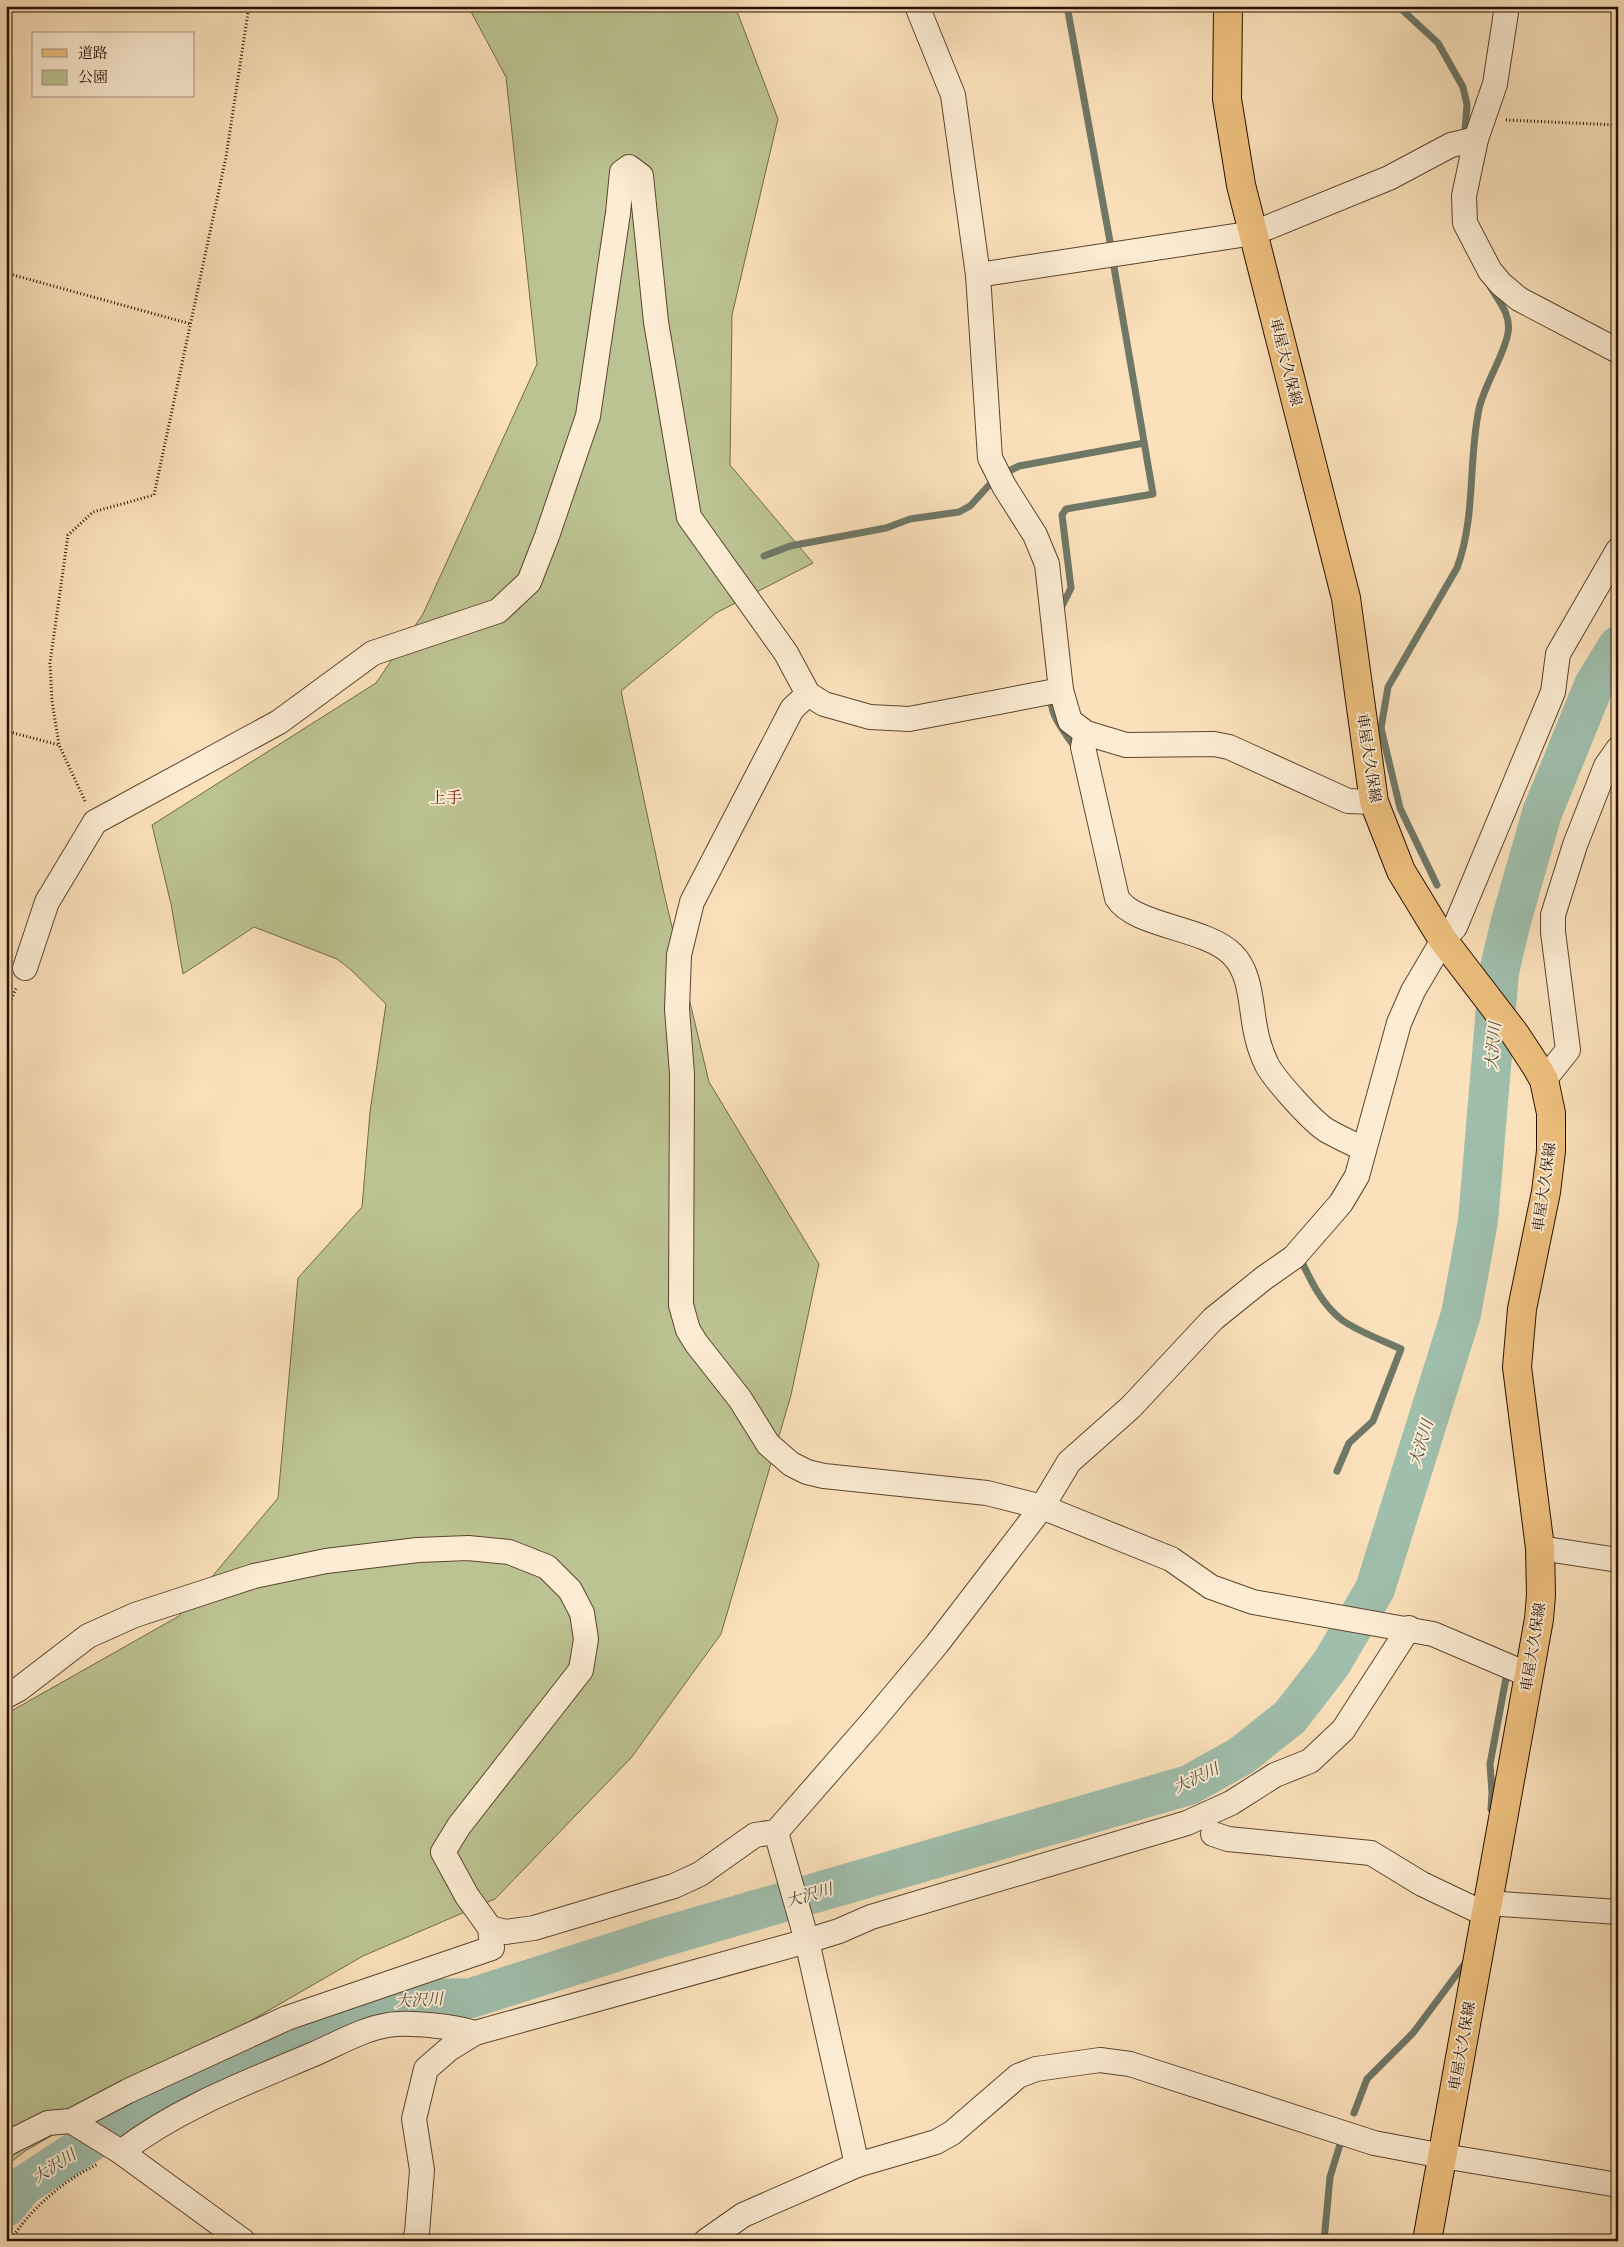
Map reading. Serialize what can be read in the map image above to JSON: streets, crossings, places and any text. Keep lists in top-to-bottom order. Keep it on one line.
{"streets":{"main road":["車屋大久保線"]},"districts":["上手"],"water":["大沢川"],"legend":["道路","公園"]}
